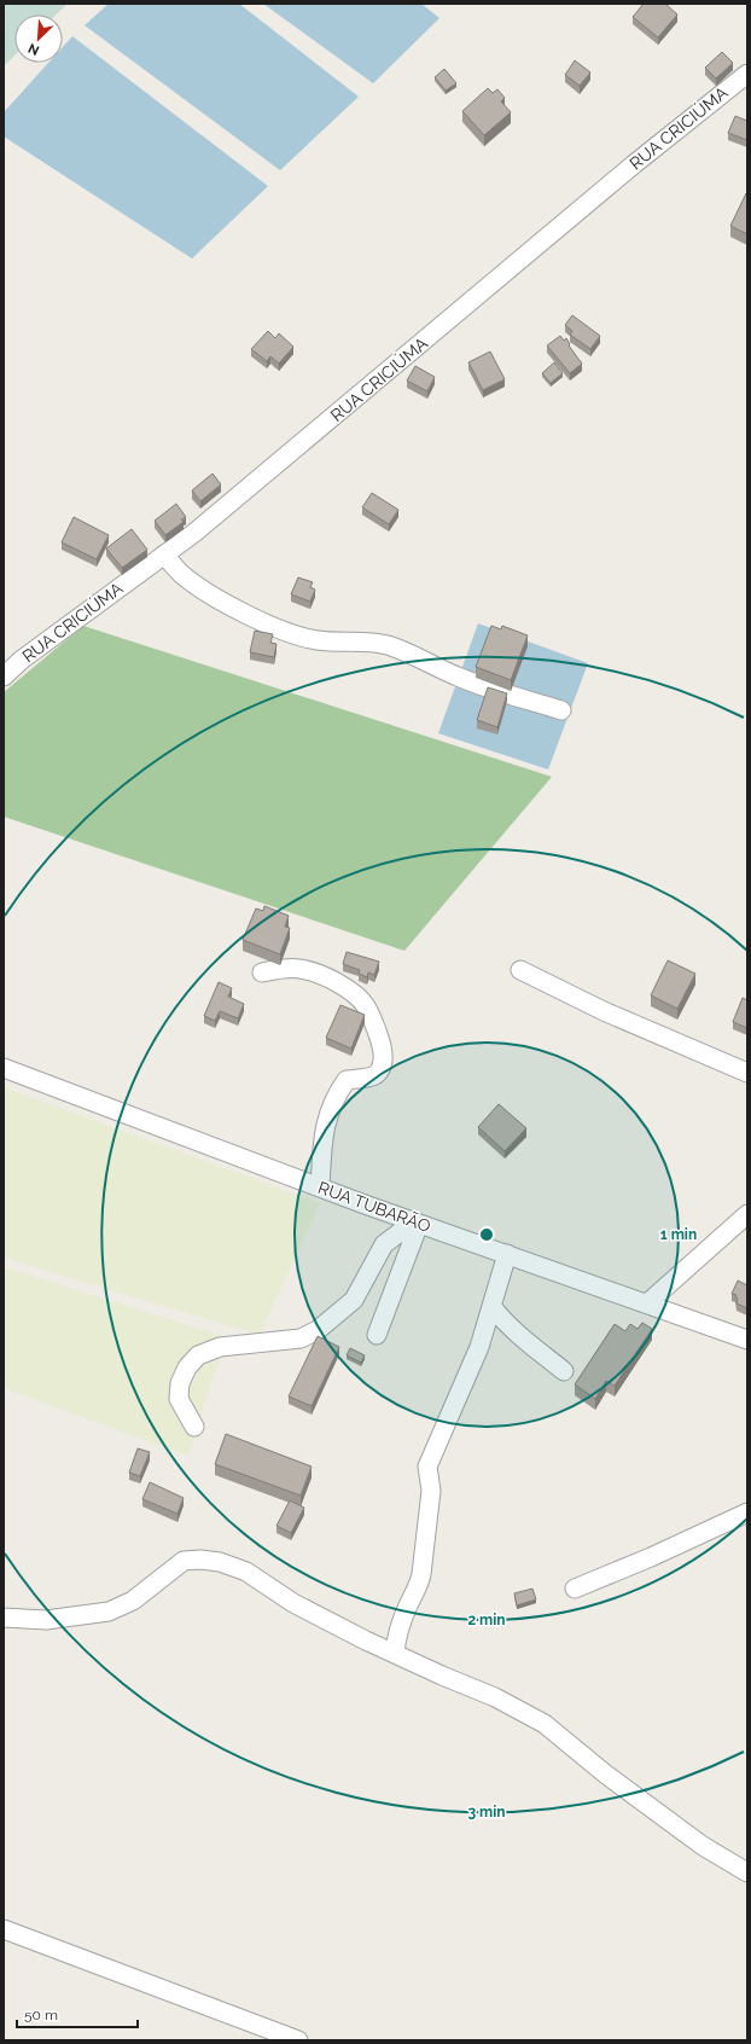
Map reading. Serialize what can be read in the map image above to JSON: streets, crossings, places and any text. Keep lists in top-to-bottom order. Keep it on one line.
{"streets":{"street":["RUA CRICIÚMA","RUA TUBARÃO"]},"scale_bar":"50 m","north":"bottom left","rings":["1 min","2 min","3 min"]}
